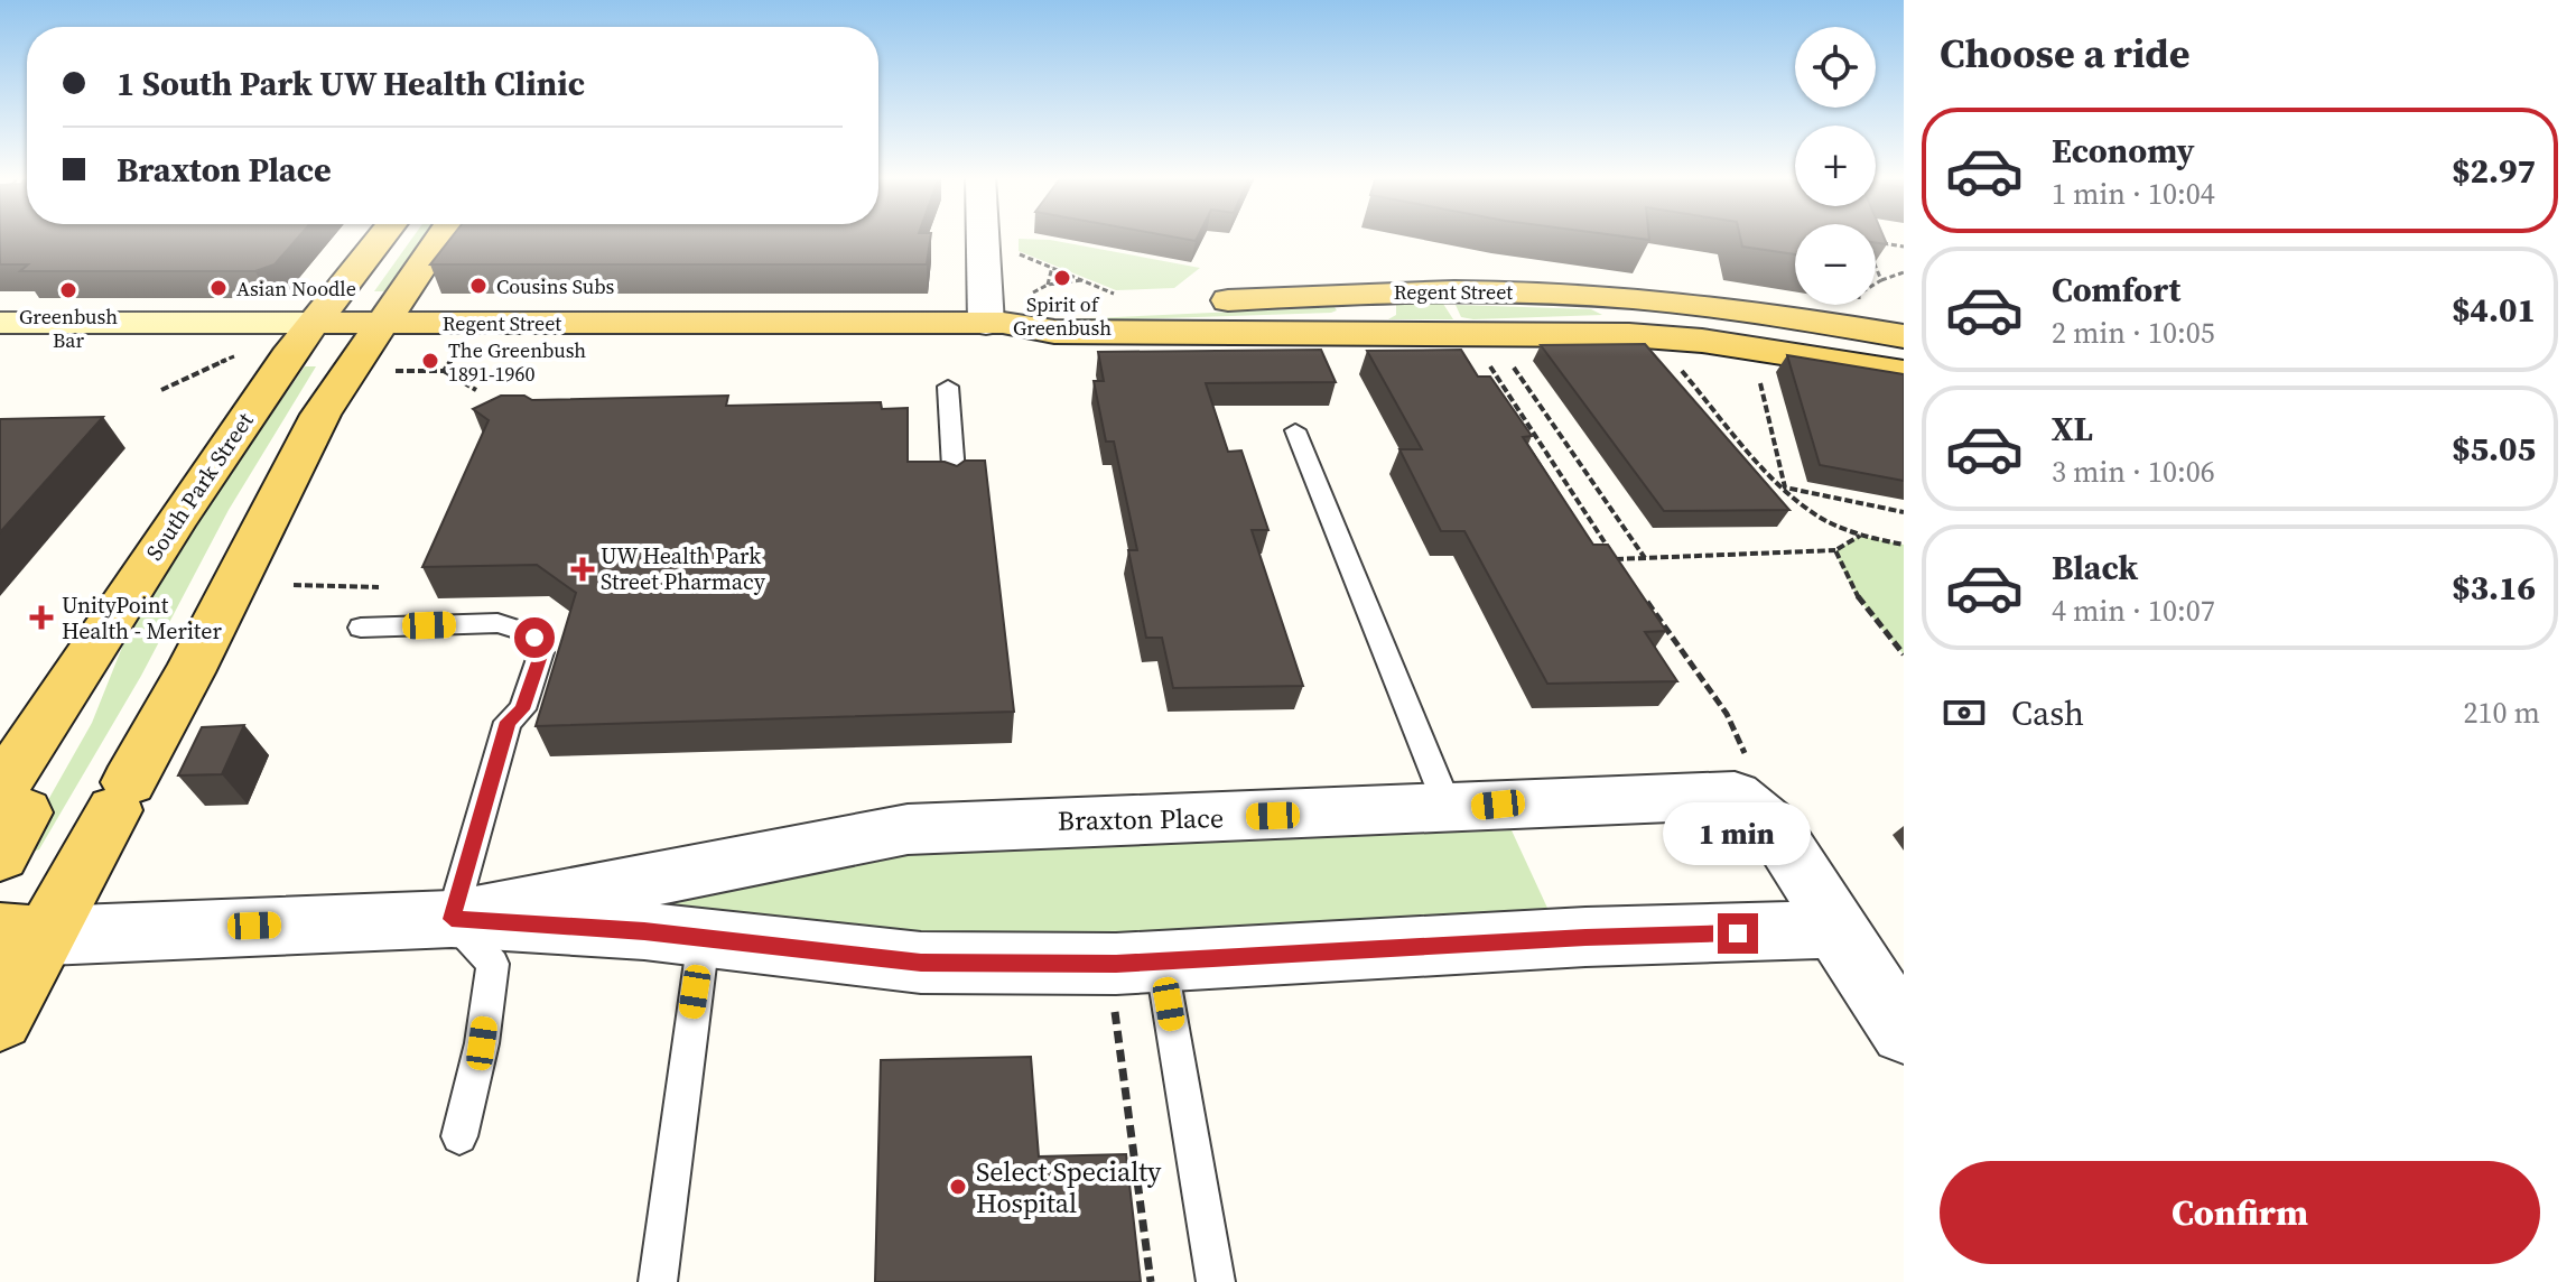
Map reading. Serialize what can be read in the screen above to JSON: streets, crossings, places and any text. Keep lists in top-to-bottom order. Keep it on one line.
{"streets":{"main road":["Regent Street","South Park Street"],"street":["Braxton Place"]},"crossings":[["Regent Street","South Park Street"]],"places":{"other":["Spirit of Greenbush","Cousins Subs","Asian Noodle","Greenbush Bar","The Greenbush 1891-1960","Select Specialty Hospital"],"health":["UW Health Park Street Pharmacy","UnityPoint Health - Meriter"]},"page":{"heading":"Choose a ride","map_buttons":["+","−"],"banner":["1 South Park UW Health Clinic","Braxton Place"],"list":[{"name":"Economy","note":"1 min · 10:04","value":"$2.97"},{"name":"Comfort","note":"2 min · 10:05","value":"$4.01"},{"name":"XL","note":"3 min · 10:06","value":"$5.05"},{"name":"Black","note":"4 min · 10:07","value":"$3.16"}],"pay":["Cash","210 m"],"bubble":"1 min","buttons":"Confirm"}}
